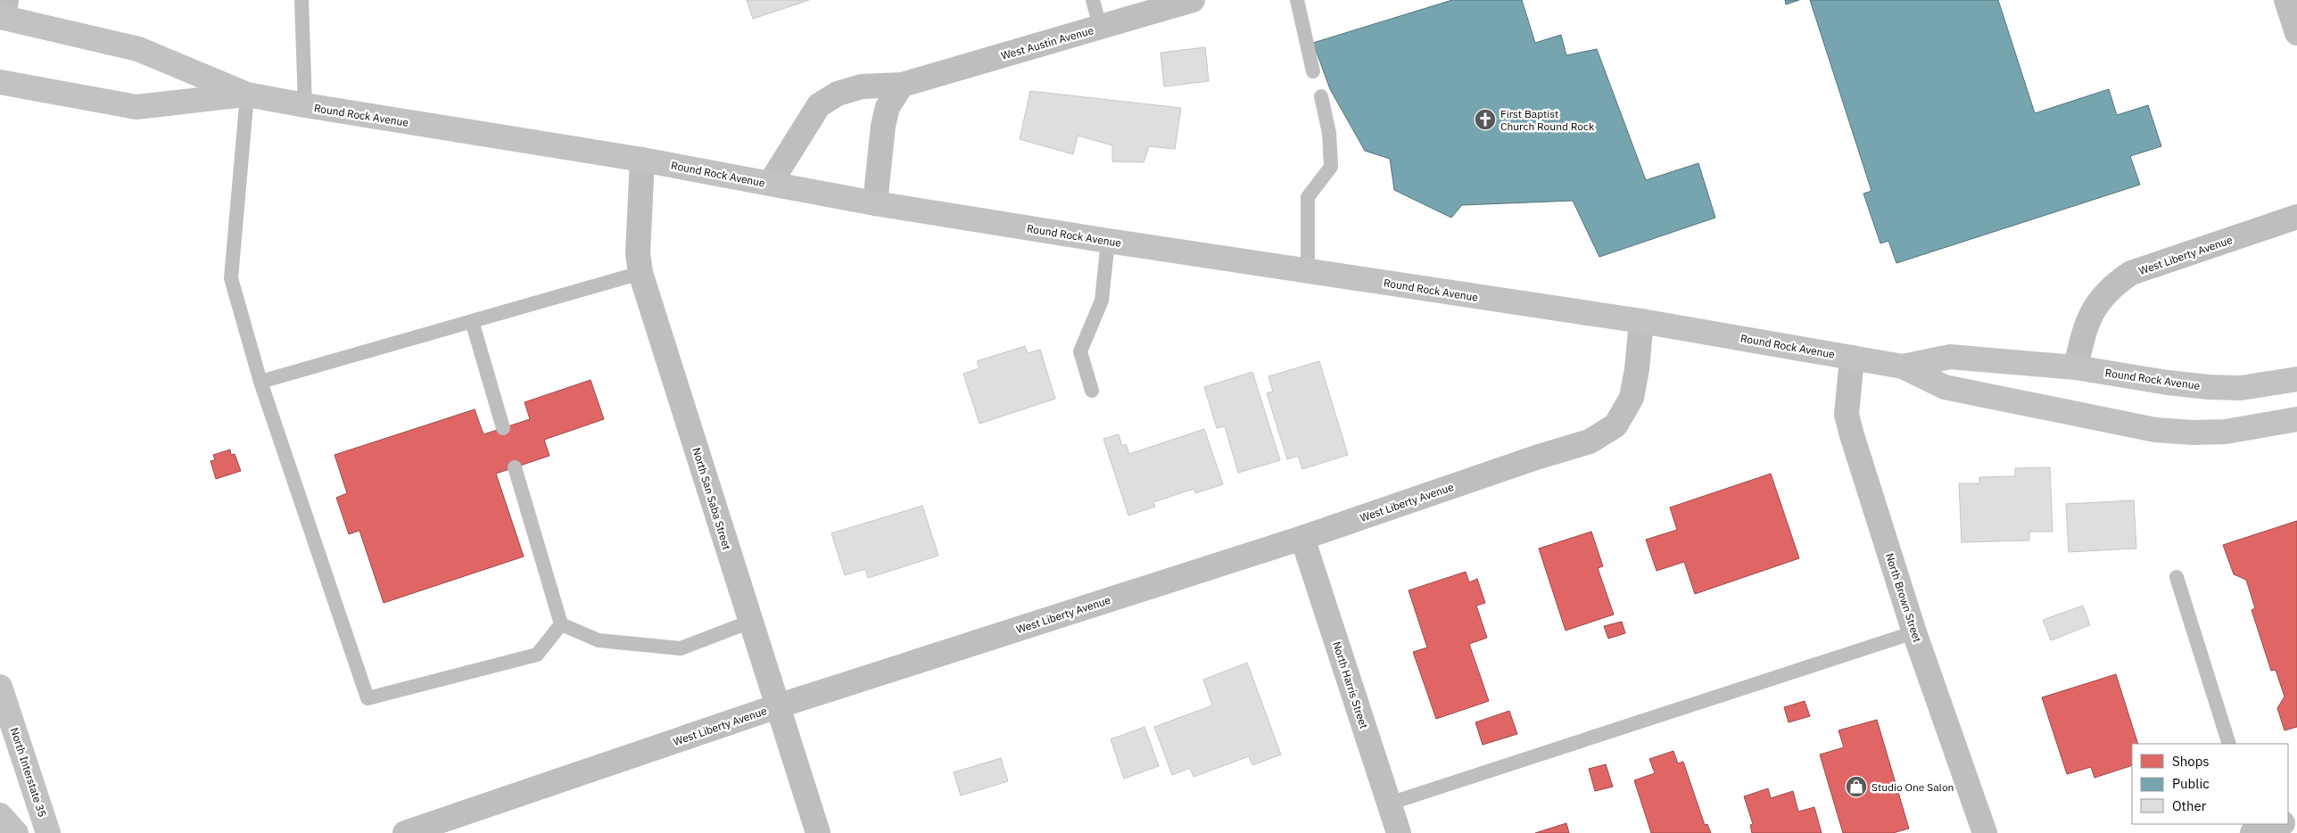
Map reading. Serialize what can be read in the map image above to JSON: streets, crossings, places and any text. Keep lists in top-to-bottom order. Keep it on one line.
{"streets":{"street":["West Austin Avenue","Round Rock Avenue","West Liberty Avenue","North San Saba Street","North Brown Street","North Harris Street","North Interstate 35"]},"crossings":[["West Austin Avenue","Round Rock Avenue"],["Round Rock Avenue","West Liberty Avenue"],["Round Rock Avenue","North San Saba Street"],["Round Rock Avenue","North Brown Street"],["West Liberty Avenue","North San Saba Street"],["West Liberty Avenue","North Harris Street"]],"places":{"church":["First Baptist Church Round Rock"],"shop":["Studio One Salon"]},"legend":["Shops","Public","Other"]}
